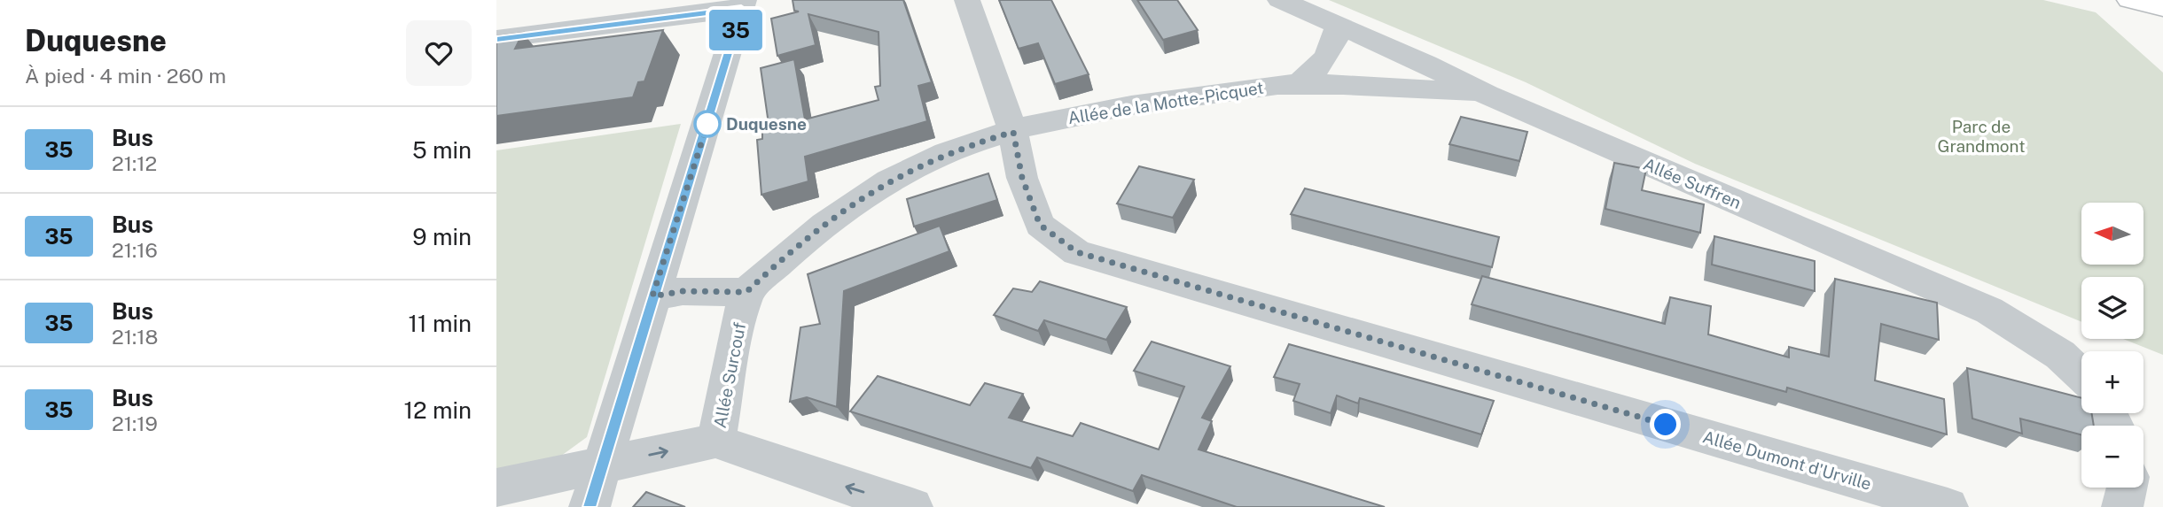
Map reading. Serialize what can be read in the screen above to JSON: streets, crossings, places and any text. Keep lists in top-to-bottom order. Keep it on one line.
{"streets":{"street":["Allée de la Motte-Picquet","Allée Suffren","Allée Surcouf","Allée Dumont d'Urville"]},"crossings":[["Allée de la Motte-Picquet","Allée Suffren"],["Allée de la Motte-Picquet","Allée Surcouf"],["Allée de la Motte-Picquet","Allée Dumont d'Urville"]],"parks":["Parc de Grandmont"],"places":["Duquesne"],"lines":["bus line 35"],"north":"left","page":{"heading":["Duquesne","À pied · 4 min · 260 m"],"on_map":"35","list":[{"mark":"35","name":"Bus","note":"21:12","value":"5 min"},{"mark":"35","name":"Bus","note":"21:16","value":"9 min"},{"mark":"35","name":"Bus","note":"21:18","value":"11 min"},{"mark":"35","name":"Bus","note":"21:19","value":"12 min"}],"map_buttons":["+","−"]}}
